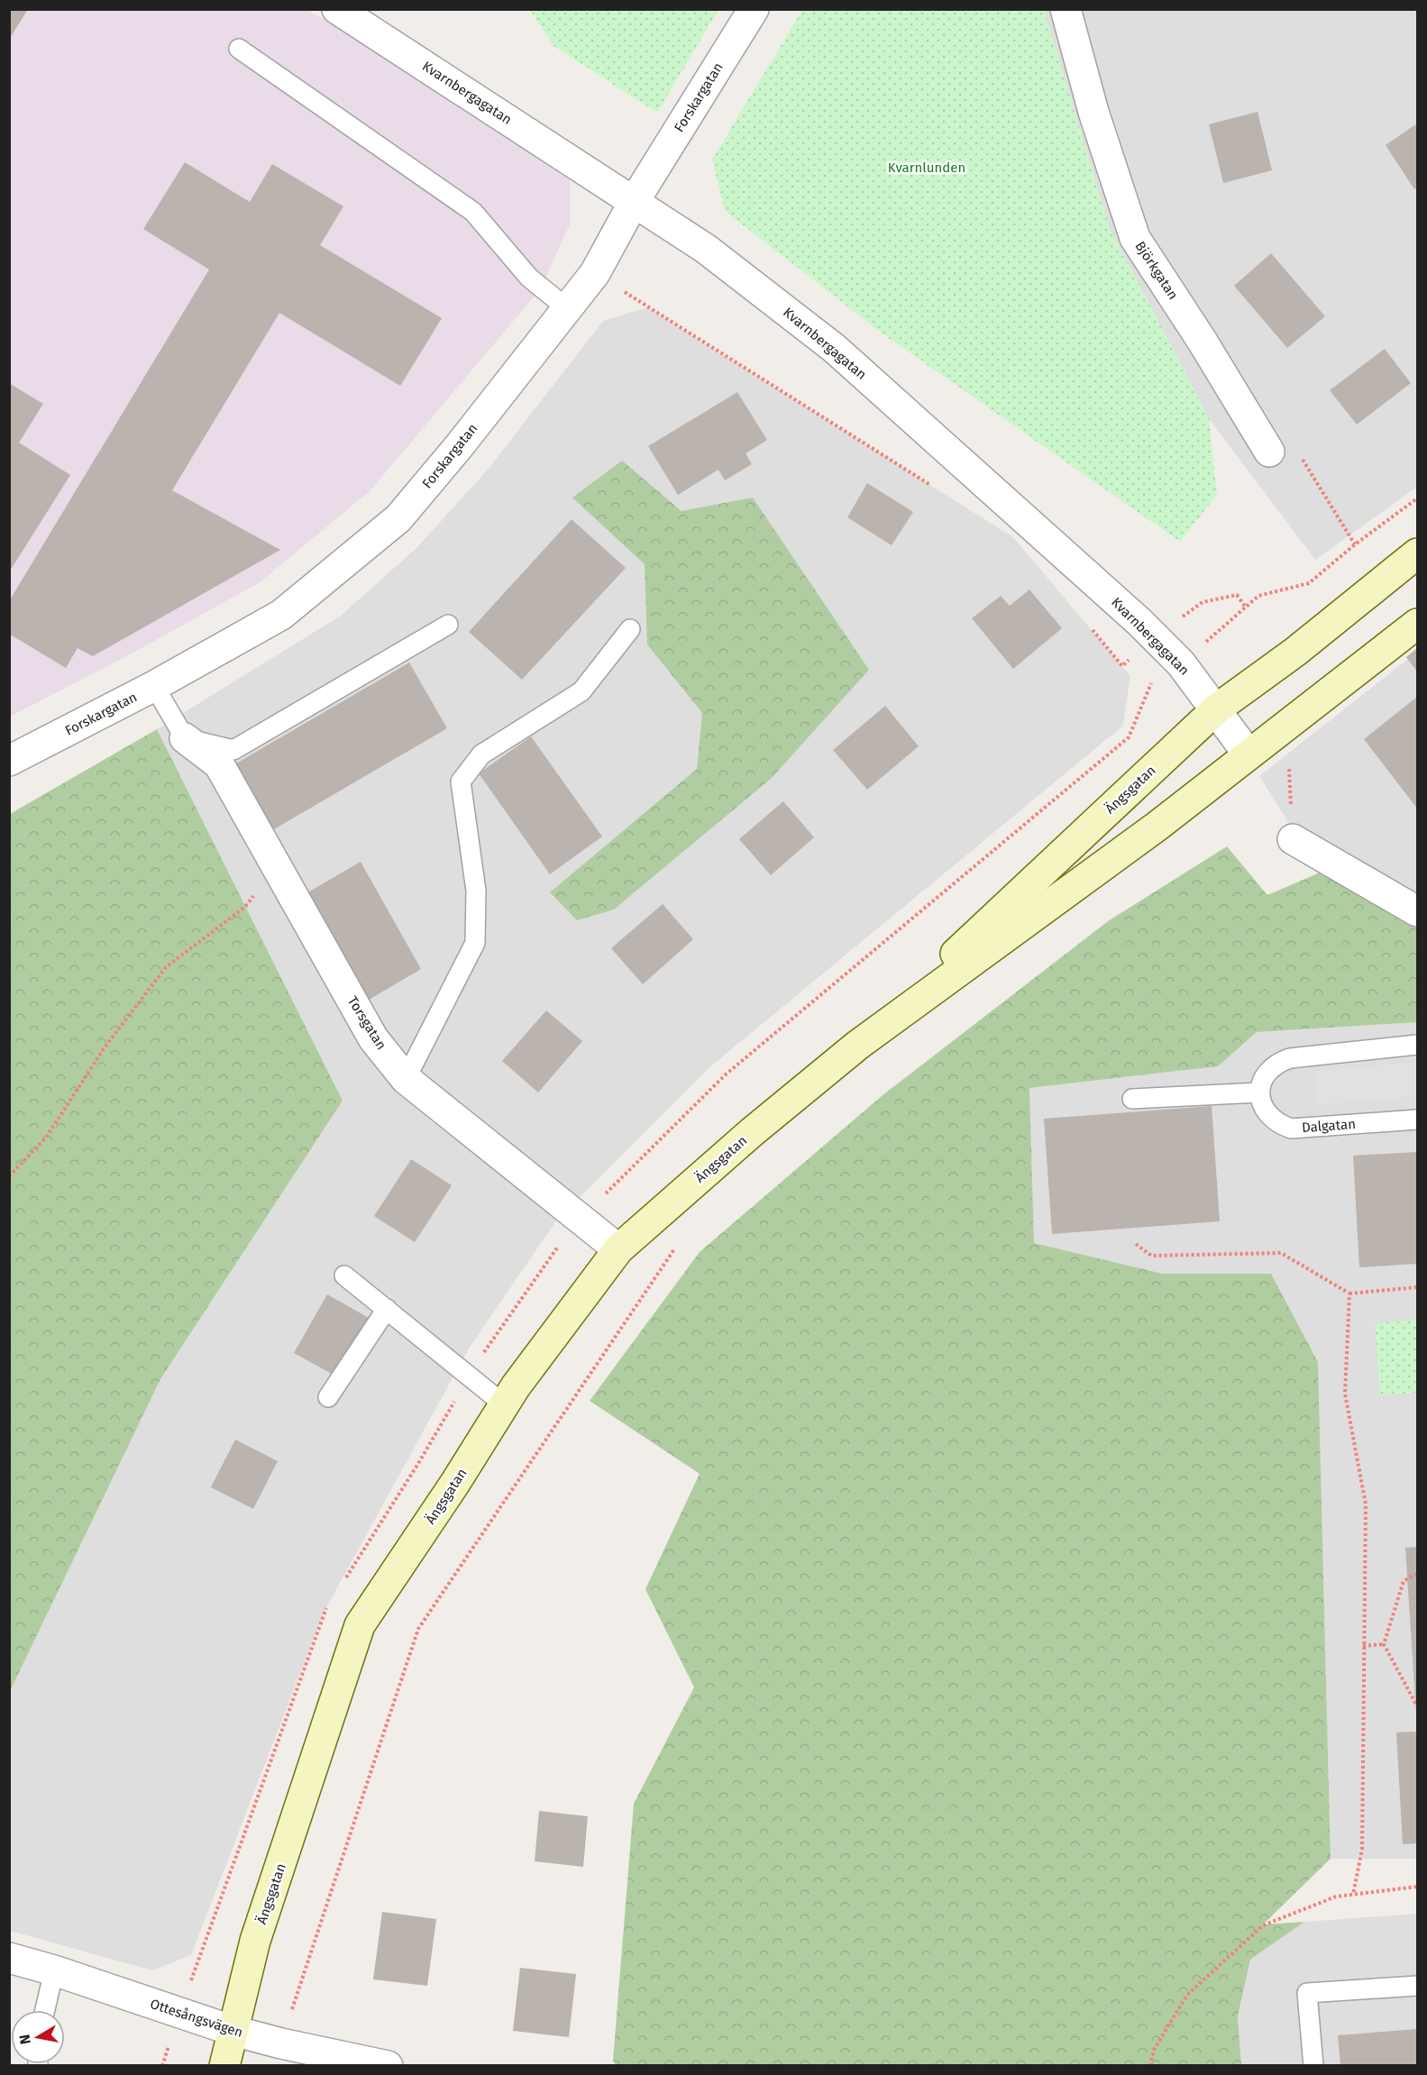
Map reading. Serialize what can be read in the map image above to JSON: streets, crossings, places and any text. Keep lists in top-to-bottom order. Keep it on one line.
{"streets":{"main road":["Ängsgatan"],"street":["Kvarnbergagatan","Forskargatan","Björkgatan","Torsgatan","Ottesångsvägen"],"lane":["Dalgatan"]},"crossings":[["Kvarnbergagatan","Forskargatan"],["Kvarnbergagatan","Ängsgatan"],["Ängsgatan","Torsgatan"],["Ängsgatan","Ottesångsvägen"]],"parks":["Kvarnlunden"],"north":"left"}
